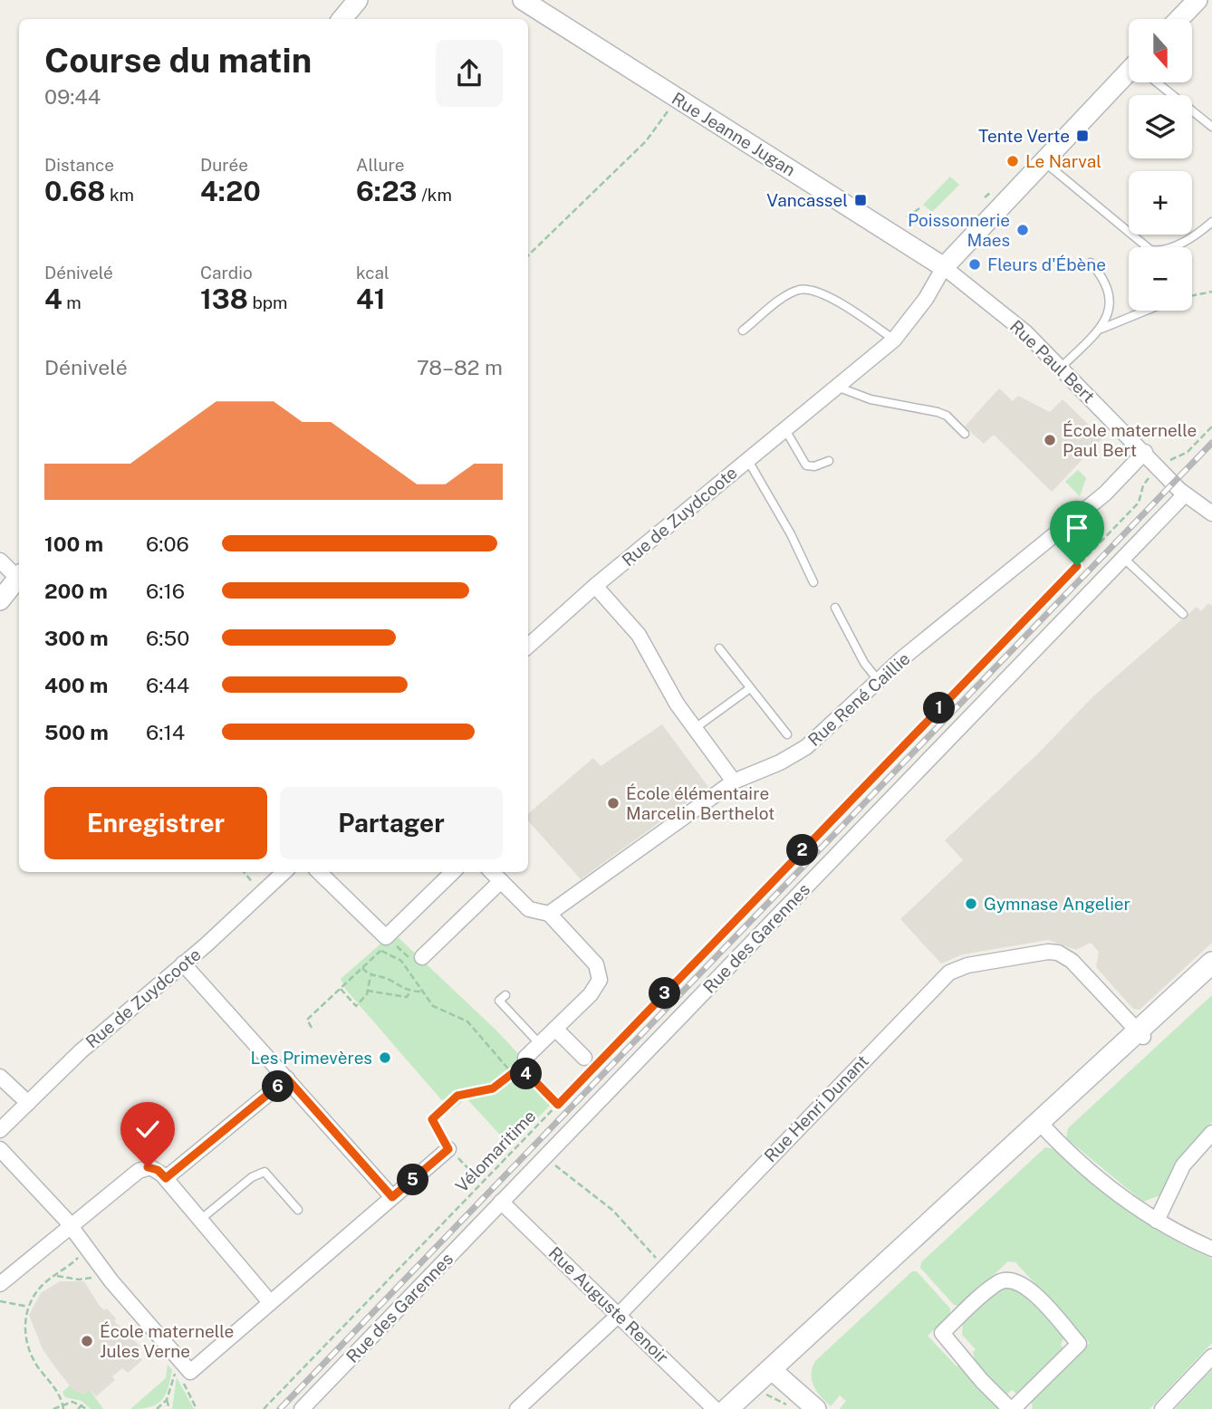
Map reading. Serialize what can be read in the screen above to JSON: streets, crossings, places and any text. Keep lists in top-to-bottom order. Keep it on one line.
{"streets":{"street":["Rue Jeanne Jugan","Rue Paul Bert","Rue de Zuydcoote","Rue René Caillie","Rue des Garennes","Rue Henri Dunant","Rue Auguste Renoir"],"path":["Vélomaritime"]},"crossings":[["Rue Jeanne Jugan","Rue Paul Bert"],["Rue Jeanne Jugan","Rue de Zuydcoote"],["Rue Paul Bert","Rue de Zuydcoote"],["Rue Paul Bert","Rue René Caillie"],["Rue Paul Bert","Rue des Garennes"],["Rue Paul Bert","Vélomaritime"],["Rue des Garennes","Rue Auguste Renoir"],["Rue Henri Dunant","Rue Auguste Renoir"]],"places":{"transit":["Tente Verte","Vancassel"],"other":["Le Narval","Poissonnerie Maes","Fleurs d'Ébène","École maternelle Paul Bert","École élémentaire Marcelin Berthelot","Gymnase Angelier","Les Primevères","École maternelle Jules Verne"]},"north":"bottom","page":{"map_buttons":["+","−"],"heading":["Course du matin","09:44"],"stats":[["Distance","0.68 km"],["Durée","4:20"],["Allure","6:23 /km"],["Dénivelé","4 m"],["Cardio","138 bpm"],["kcal","41"]],"chart":["Dénivelé","78–82 m"],"list":[{"name":"100 m","note":"6:06"},{"name":"200 m","note":"6:16"},{"name":"300 m","note":"6:50"},{"name":"400 m","note":"6:44"},{"name":"500 m","note":"6:14"}],"pins":["1","2","3","4","6","5"],"buttons":["Enregistrer","Partager"]}}
